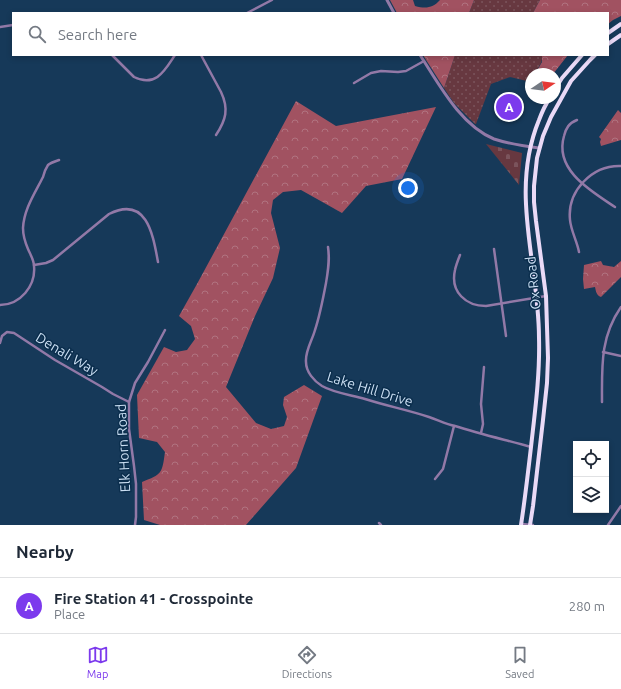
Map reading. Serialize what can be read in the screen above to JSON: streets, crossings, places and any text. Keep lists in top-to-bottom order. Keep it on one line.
{"streets":{"highway":["Ox Road"],"street":["Denali Way","Lake Hill Drive","Elk Horn Road"]},"crossings":[["Ox Road","Lake Hill Drive"],["Denali Way","Elk Horn Road"]],"north":"right","page":{"search":"Search here","pins":"A","heading":"Nearby","list":[{"mark":"A","name":"Fire Station 41 - Crosspointe","note":"Place","value":"280 m"}],"nav":["Map","Directions","Saved"]}}
